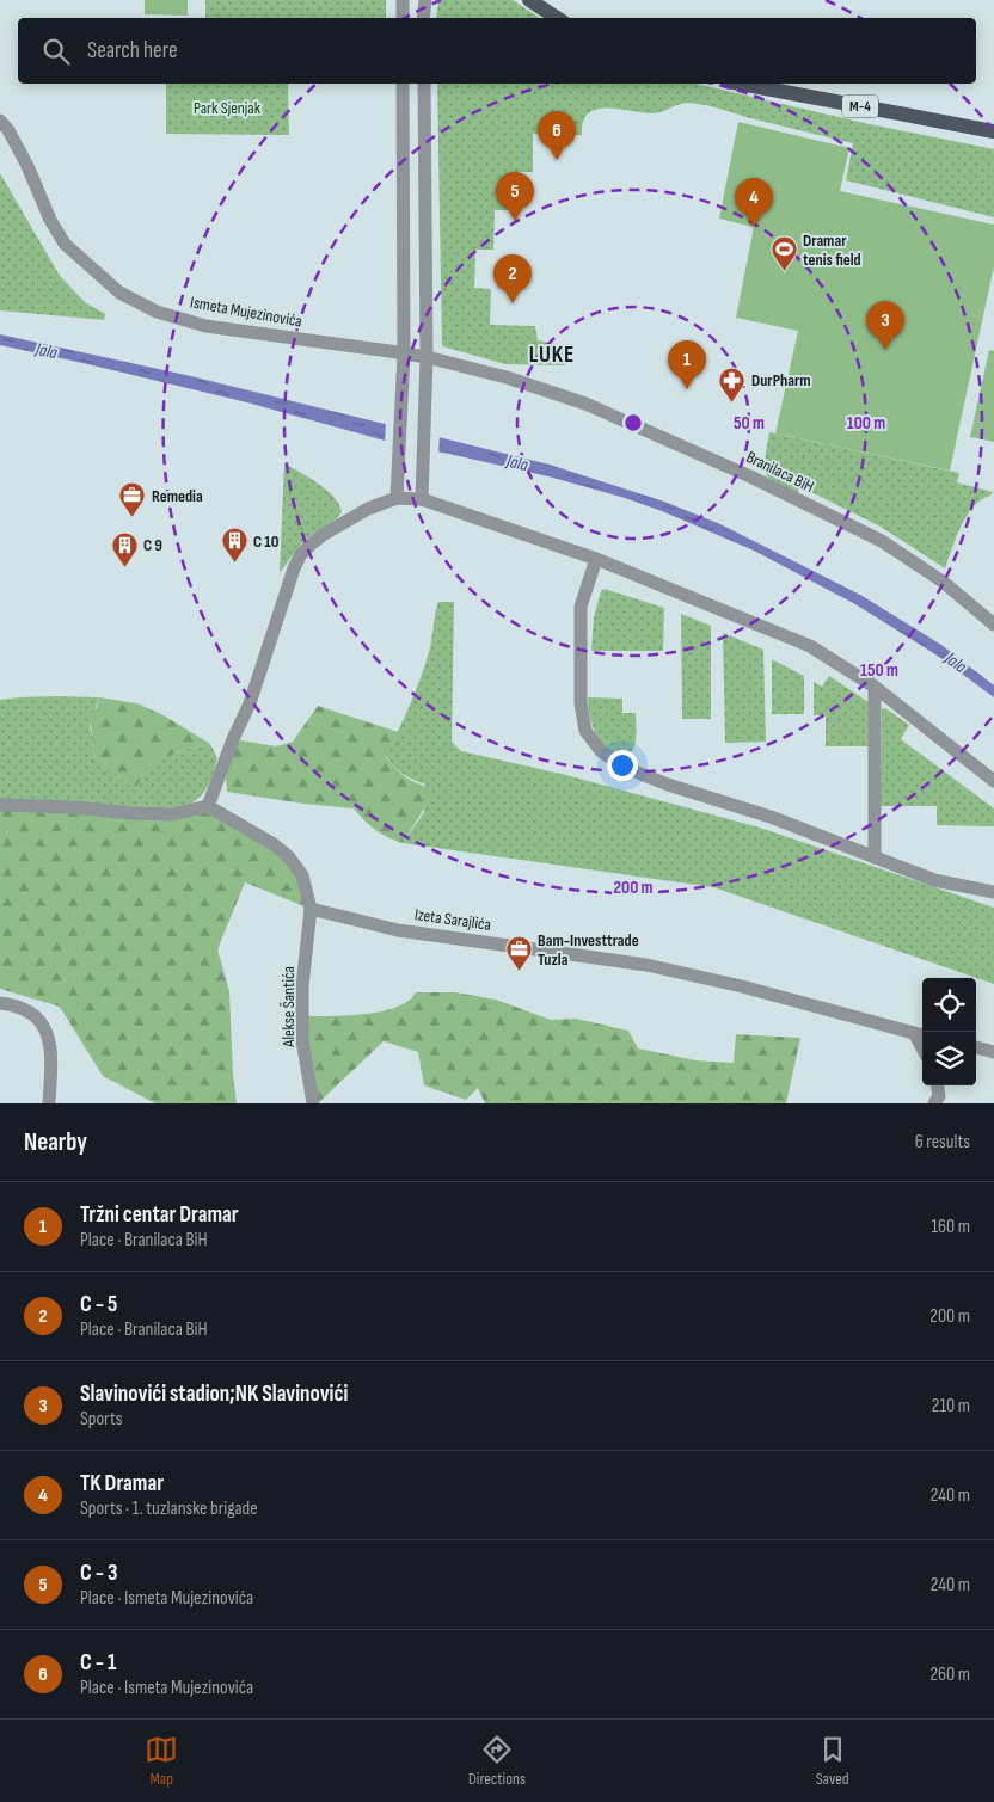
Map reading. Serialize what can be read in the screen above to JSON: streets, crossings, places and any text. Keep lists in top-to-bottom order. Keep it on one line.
{"streets":{"main road":["M-4"],"street":["Ismeta Mujezinovića","Branilaca BiH","Izeta Sarajlića","Alekse Šantića"]},"crossings":[["Ismeta Mujezinovića","Branilaca BiH"],["Izeta Sarajlića","Alekse Šantića"]],"districts":["LUKE"],"water":["Jala"],"parks":["Park Sjenjak"],"places":{"sports":["Dramar tenis field"],"pharmacy":["DurPharm"],"office":["Remedia","Bam-Investtrade Tuzla"],"building":["C 10","C 9"]},"page":{"search":"Search here","pins":["6","5","4","2","3","1"],"heading":["Nearby","6 results"],"list":[{"mark":"1","name":"Tržni centar Dramar","note":"Place · Branilaca BiH","value":"160 m"},{"mark":"2","name":"C - 5","note":"Place · Branilaca BiH","value":"200 m"},{"mark":"3","name":"Slavinovići stadion;NK Slavinovići","note":"Sports","value":"210 m"},{"mark":"4","name":"TK Dramar","note":"Sports · 1. tuzlanske brigade","value":"240 m"},{"mark":"5","name":"C - 3","note":"Place · Ismeta Mujezinovića","value":"240 m"},{"mark":"6","name":"C - 1","note":"Place · Ismeta Mujezinovića","value":"260 m"}],"nav":["Map","Directions","Saved"]},"rings":["50 m","100 m","150 m","200 m"]}
